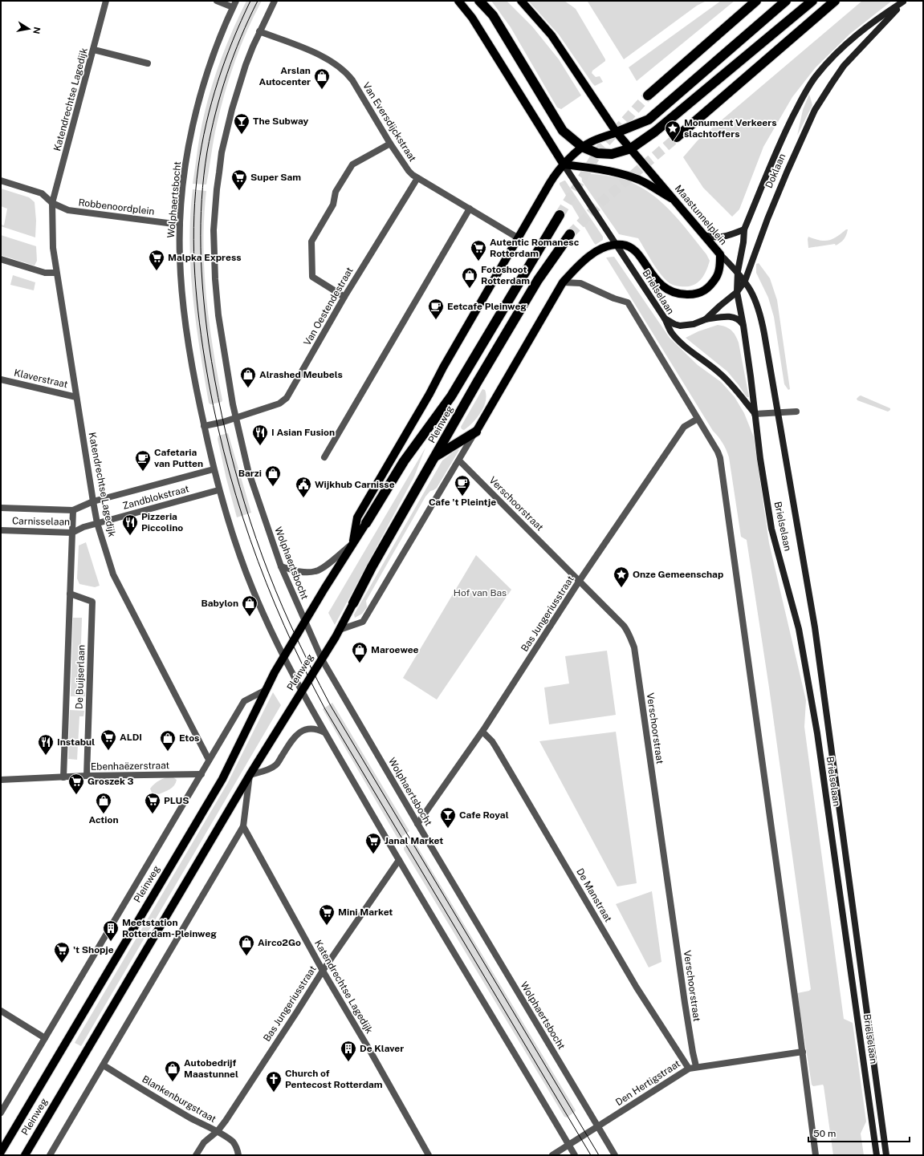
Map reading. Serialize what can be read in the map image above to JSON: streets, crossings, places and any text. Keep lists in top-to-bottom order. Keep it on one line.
{"streets":{"highway":["Pleinweg"],"main road":["Doklaan","Maastunnelplein","Brielselaan"],"street":["Katendrechtse Lagedijk","Van Eversdijckstraat","Wolphaertsbocht","Robbenoordplein","Van Oestendestraat","Klaverstraat","Zandblokstraat","Verschoorstraat","Carnisselaan","Bas Jungeriusstraat","De Buijserlaan","Ebenhaëzerstraat","De Manstraat","Den Hertigstraat","Blankenburgstraat"]},"crossings":[["Katendrechtse Lagedijk","Robbenoordplein"],["Katendrechtse Lagedijk","Klaverstraat"],["Katendrechtse Lagedijk","Pleinweg"],["Katendrechtse Lagedijk","Zandblokstraat"],["Katendrechtse Lagedijk","Carnisselaan"],["Katendrechtse Lagedijk","Bas Jungeriusstraat"],["Van Eversdijckstraat","Wolphaertsbocht"],["Van Eversdijckstraat","Van Oestendestraat"],["Van Eversdijckstraat","Pleinweg"],["Doklaan","Brielselaan"],["Wolphaertsbocht","Robbenoordplein"],["Wolphaertsbocht","Van Oestendestraat"],["Wolphaertsbocht","Pleinweg"],["Wolphaertsbocht","Zandblokstraat"],["Wolphaertsbocht","Bas Jungeriusstraat"],["Wolphaertsbocht","Den Hertigstraat"],["Maastunnelplein","Brielselaan"],["Pleinweg","Ebenhaëzerstraat"],["Pleinweg","Blankenburgstraat"],["Zandblokstraat","Carnisselaan"],["Verschoorstraat","Bas Jungeriusstraat"],["Verschoorstraat","Den Hertigstraat"],["Carnisselaan","De Buijserlaan"],["Bas Jungeriusstraat","De Manstraat"],["Bas Jungeriusstraat","Blankenburgstraat"],["De Buijserlaan","Ebenhaëzerstraat"],["De Manstraat","Den Hertigstraat"]],"parks":["Hof van Bas"],"places":{"shop":["Arslan Autocenter","Fotoshoot Rotterdam","Alrashed Meubels","Barzi","Babylon","Maroewee","Etos","Action","Airco2Go","Autobedrijf Maastunnel"],"bar":["The Subway","Cafe Royal"],"place":["Monument Verkeers slachtoffers","Onze Gemeenschap"],"supermarket":["Super Sam","Autentic Romanesc Rotterdam","Malpka Express","ALDI","Groszek 3","PLUS","Janal Market","Mini Market","'t Shopje"],"cafe":["Eetcafe Pleinweg","Cafetaria van Putten","Cafe 't Pleintje"],"restaurant":["I Asian Fusion","Pizzeria Piccolino","Instabul"],"public building":["Wijkhub Carnisse"],"building":["Meetstation Rotterdam-Pleinweg","De Klaver"],"church":["Church of Pentecost Rotterdam"]},"scale_bar":"50 m","north":"right"}
